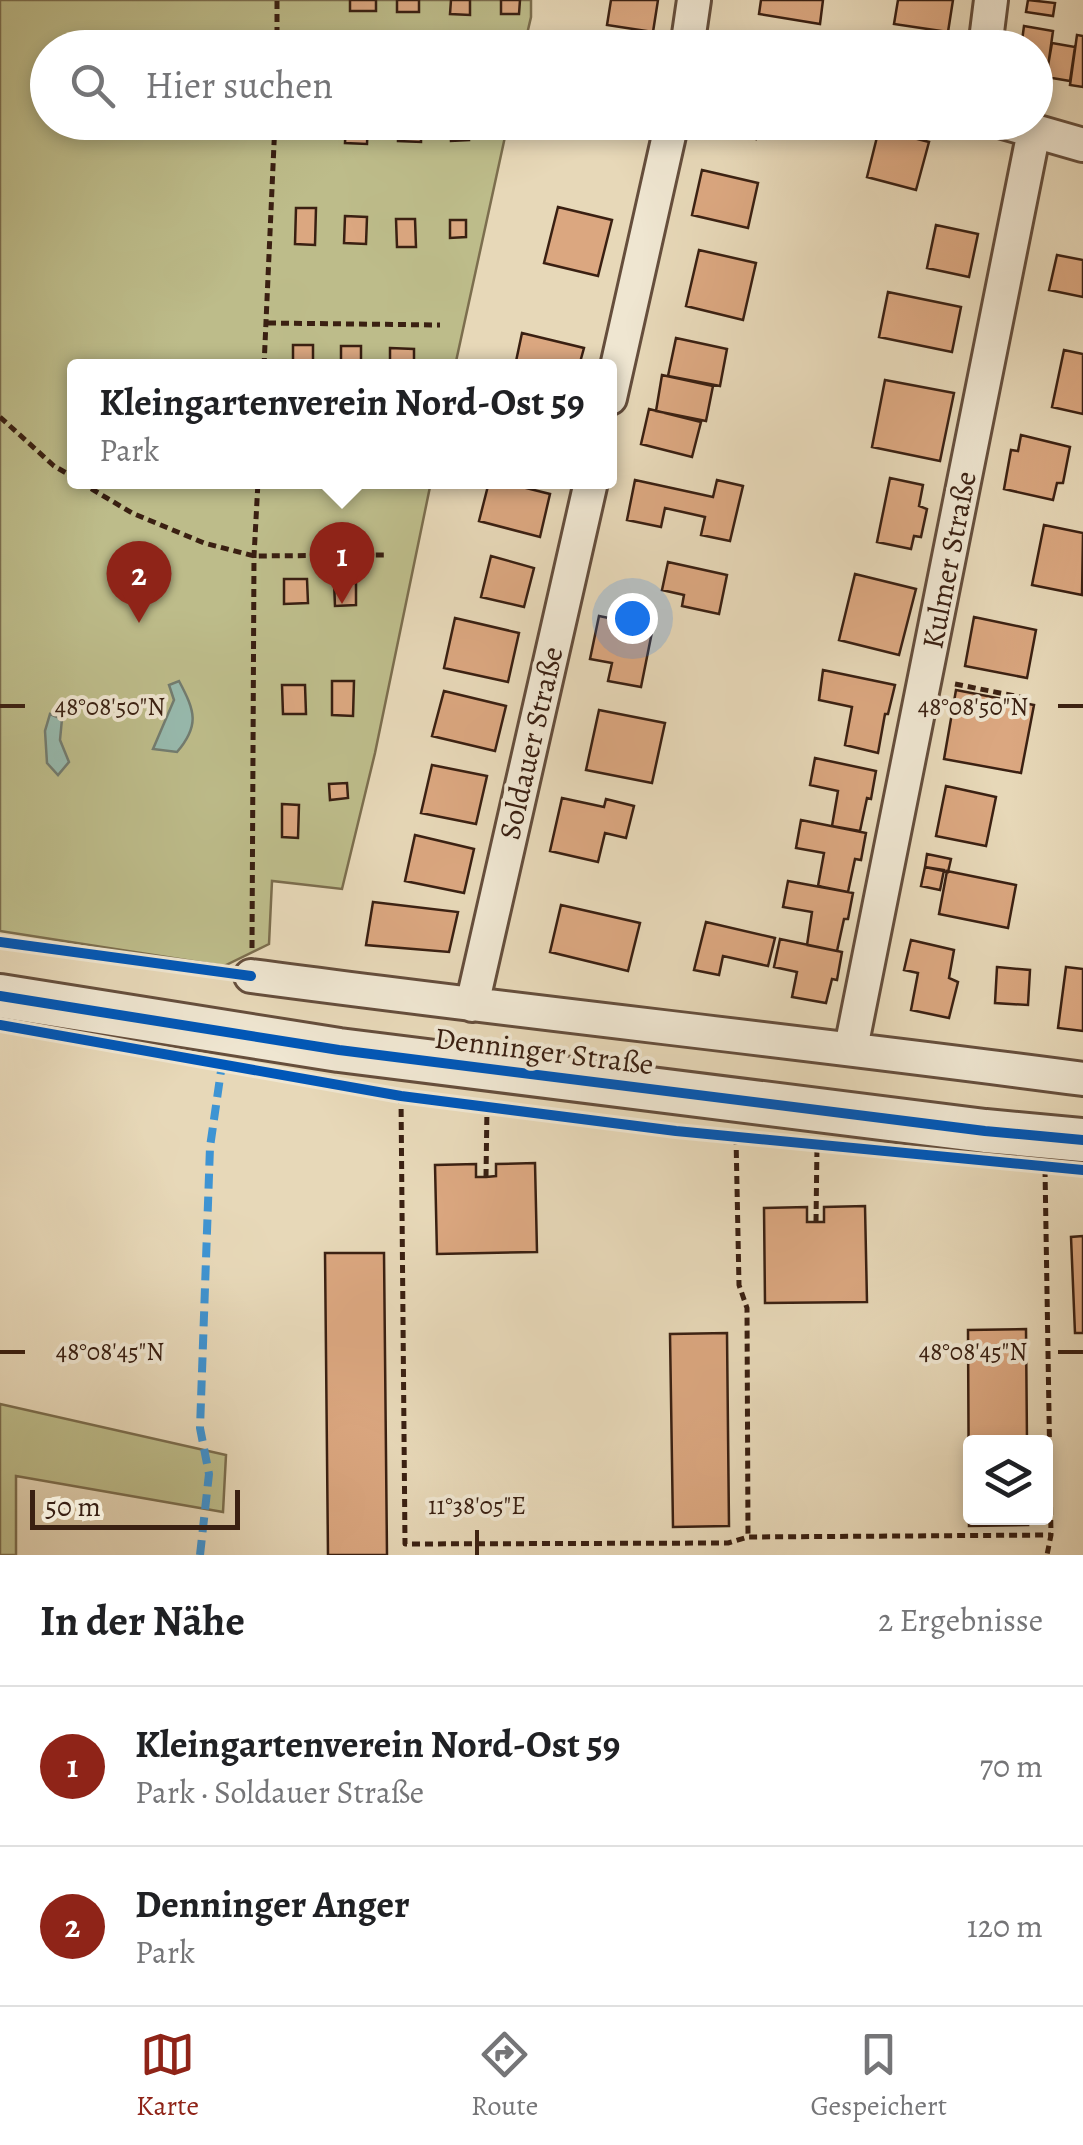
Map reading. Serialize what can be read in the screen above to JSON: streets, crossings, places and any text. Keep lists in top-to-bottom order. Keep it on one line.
{"streets":{"street":["Kulmer Straße","Soldauer Straße","Denninger Straße"]},"crossings":[["Kulmer Straße","Denninger Straße"],["Soldauer Straße","Denninger Straße"]],"scale_bar":"50 m","page":{"search":"Hier suchen","popup":["Kleingartenverein Nord-Ost 59","Park"],"pins":["1","2"],"scale":"50 m","heading":["In der Nähe","2 Ergebnisse"],"list":[{"mark":"1","name":"Kleingartenverein Nord-Ost 59","note":"Park · Soldauer Straße","value":"70 m"},{"mark":"2","name":"Denninger Anger","note":"Park","value":"120 m"}],"nav":["Karte","Route","Gespeichert"]},"coordinates":["48°08'50\"N","48°08'45\"N","11°38'05\"E"]}
